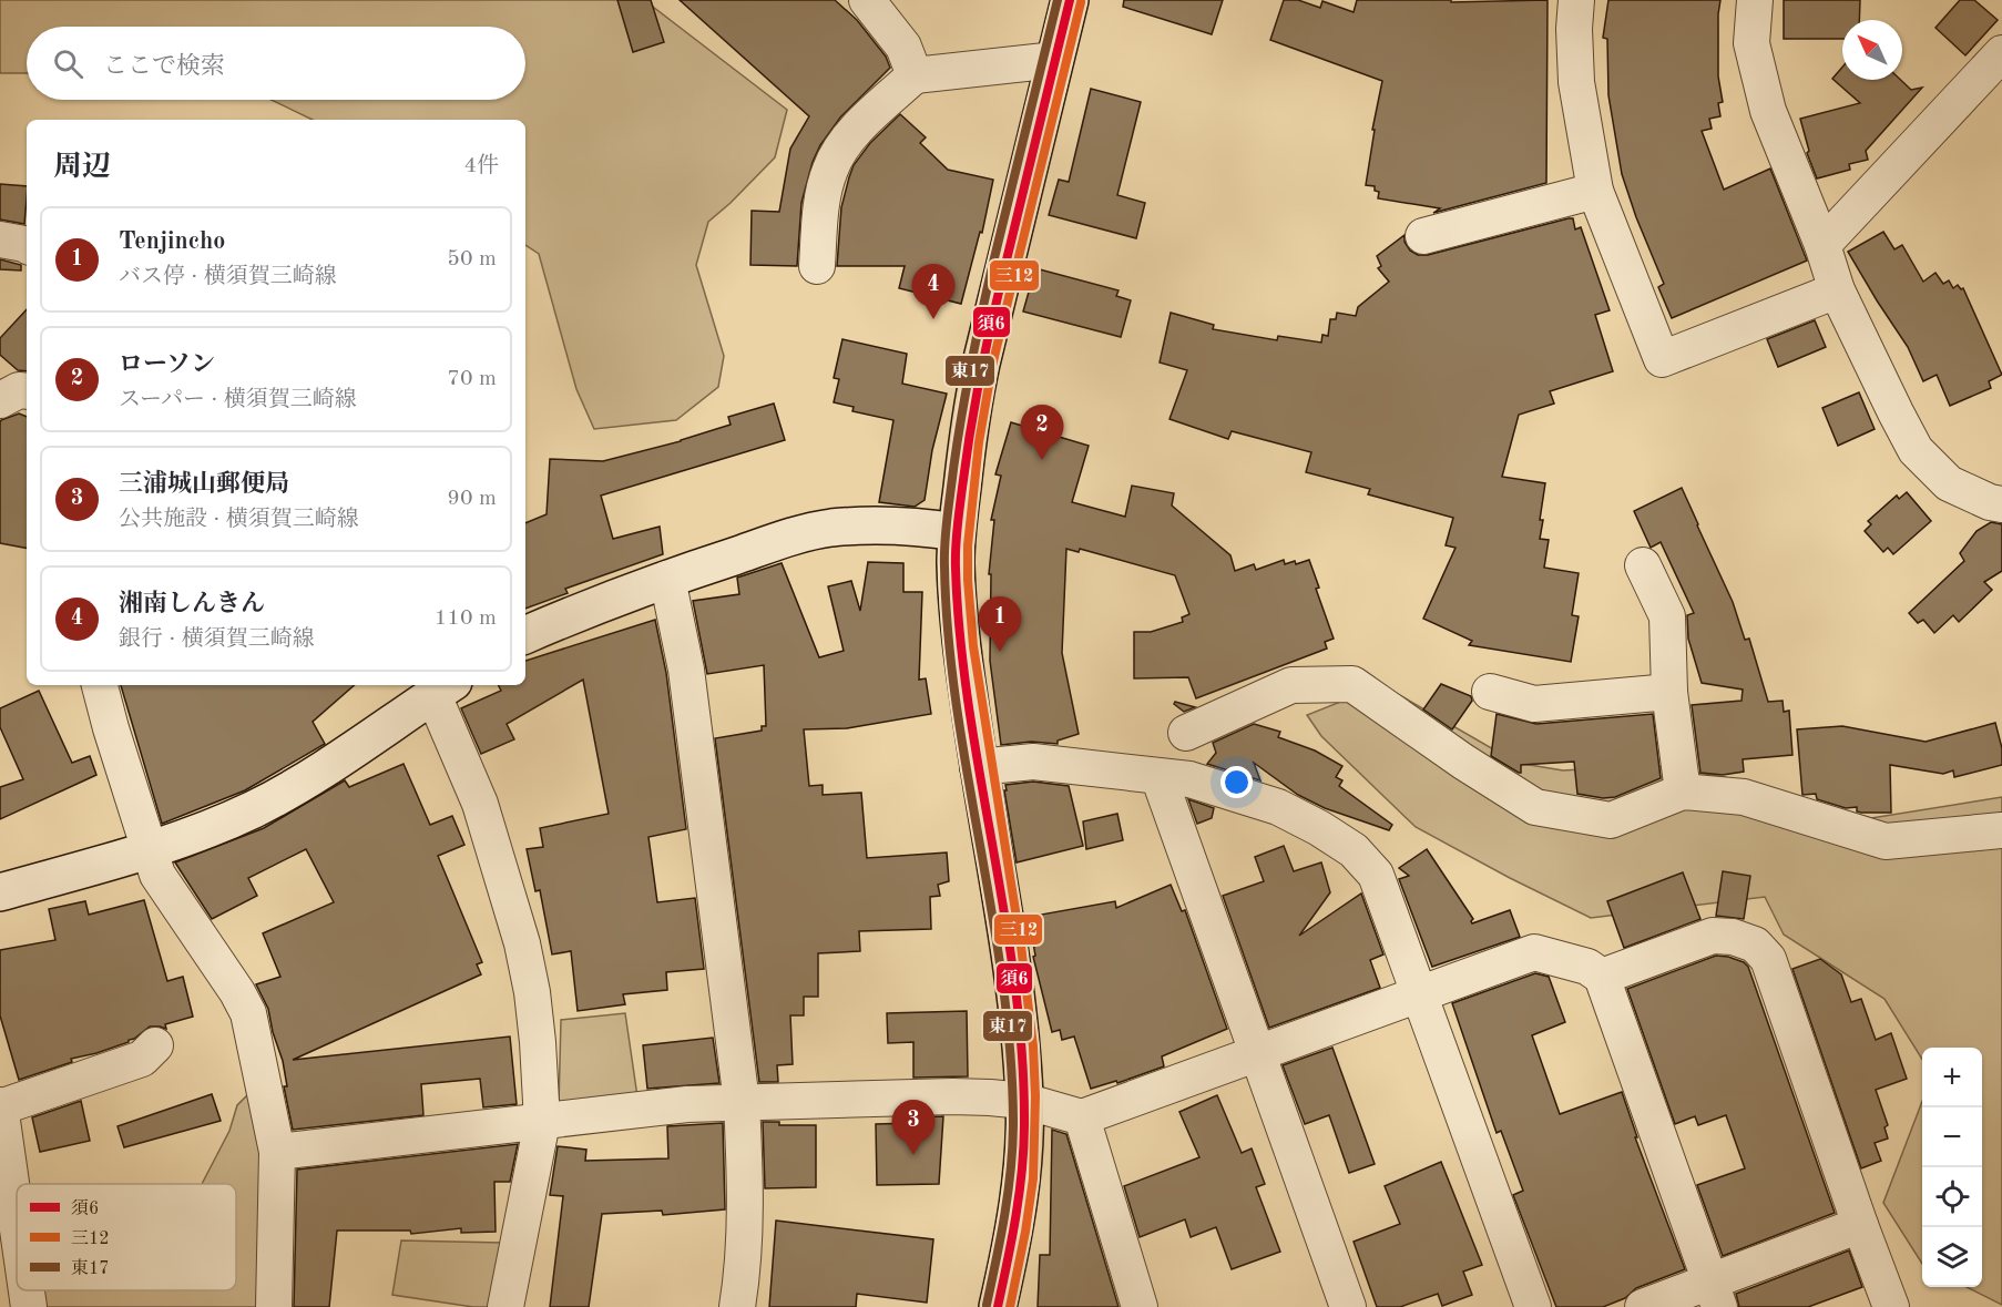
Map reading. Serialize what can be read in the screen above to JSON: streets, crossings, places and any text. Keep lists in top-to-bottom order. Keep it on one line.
{"lines":["transit line 須6","transit line 東17","transit line 三12"],"legend":["須6","三12","東17"],"north":"top left","page":{"search":"ここで検索","heading":["周辺","4件"],"list":[{"mark":"1","name":"Tenjincho","note":"バス停 · 横須賀三崎線","value":"50 m"},{"mark":"2","name":"ローソン","note":"スーパー · 横須賀三崎線","value":"70 m"},{"mark":"3","name":"三浦城山郵便局","note":"公共施設 · 横須賀三崎線","value":"90 m"},{"mark":"4","name":"湘南しんきん","note":"銀行 · 横須賀三崎線","value":"110 m"}],"pins":["4","2","1","3"],"map_buttons":["+","−"]}}
